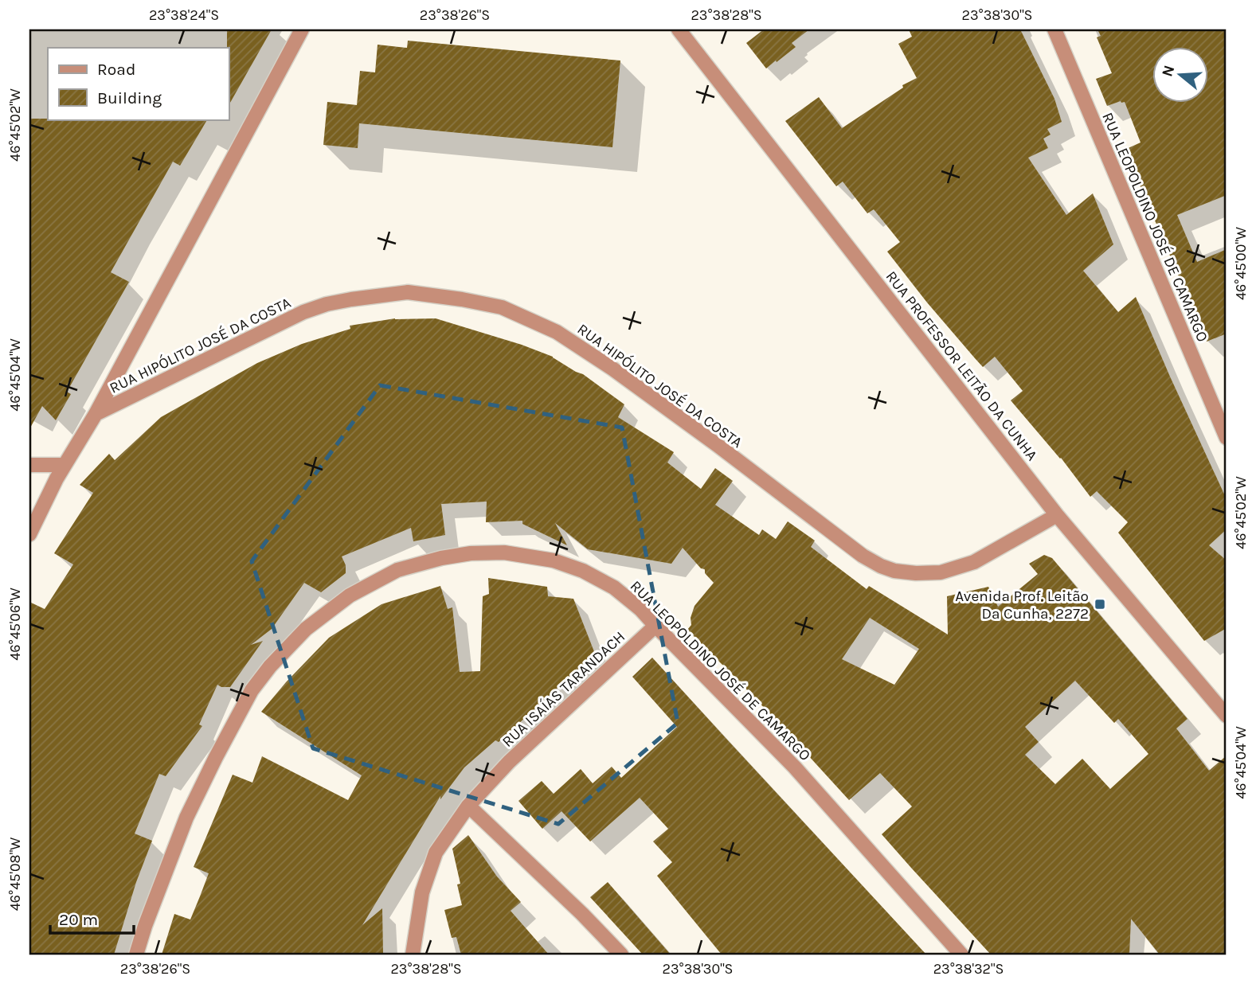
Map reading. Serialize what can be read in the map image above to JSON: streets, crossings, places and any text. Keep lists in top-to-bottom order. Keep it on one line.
{"streets":{"street":["RUA LEOPOLDINO JOSÉ DE CAMARGO","RUA HIPÓLITO JOSÉ DA COSTA","RUA PROFESSOR LEITÃO DA CUNHA","RUA ISAÍAS TARANDACH"]},"crossings":[["RUA LEOPOLDINO JOSÉ DE CAMARGO","RUA ISAÍAS TARANDACH"],["RUA HIPÓLITO JOSÉ DA COSTA","RUA PROFESSOR LEITÃO DA CUNHA"]],"places":{"transit":["Avenida Prof. Leitão Da Cunha, 2272"]},"legend":["Road","Building"],"scale_bar":"20 m","north":"left","coordinates":["23°38'24\"S","23°38'26\"S","23°38'28\"S","23°38'30\"S","46°45'02\"W","46°45'00\"W","46°45'04\"W","46°45'06\"W","46°45'08\"W","23°38'32\"S"]}
